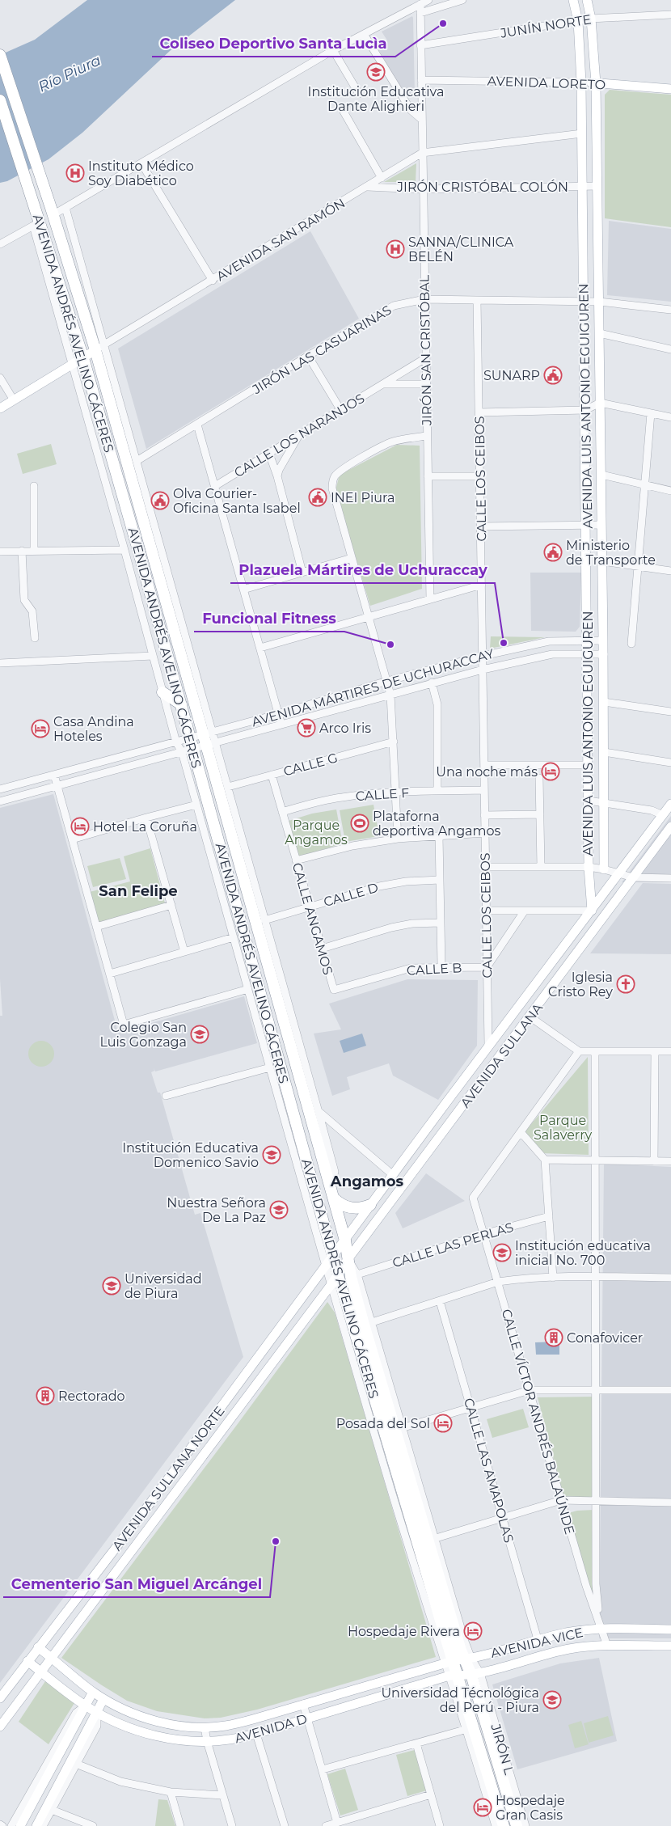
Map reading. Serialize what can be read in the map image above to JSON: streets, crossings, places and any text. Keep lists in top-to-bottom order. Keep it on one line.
{"streets":{"highway":["AVENIDA ANDRÉS AVELINO CÁCERES"],"main road":["AVENIDA LORETO","AVENIDA SAN RAMÓN","AVENIDA LUIS ANTONIO EGUIGUREN","AVENIDA SULLANA","AVENIDA SULLANA NORTE","AVENIDA VICE","AVENIDA D"],"street":["JUNÍN NORTE","JIRÓN CRISTÓBAL COLÓN","JIRÓN LAS CASUARINAS","JIRÓN SAN CRISTÓBAL","CALLE LOS NARANJOS","CALLE LOS CEIBOS","AVENIDA MÁRTIRES DE UCHURACCAY","CALLE G","CALLE F","CALLE D","CALLE ANGAMOS","CALLE B","CALLE LAS PERLAS","CALLE VÍCTOR ANDRÉS BALAÚNDE","CALLE LAS AMAPOLAS"]},"crossings":[["JUNÍN NORTE","JIRÓN SAN CRISTÓBAL"],["JUNÍN NORTE","AVENIDA LUIS ANTONIO EGUIGUREN"],["AVENIDA LORETO","JIRÓN SAN CRISTÓBAL"],["AVENIDA LORETO","AVENIDA LUIS ANTONIO EGUIGUREN"],["JIRÓN CRISTÓBAL COLÓN","AVENIDA SAN RAMÓN"],["JIRÓN CRISTÓBAL COLÓN","JIRÓN SAN CRISTÓBAL"],["JIRÓN CRISTÓBAL COLÓN","AVENIDA LUIS ANTONIO EGUIGUREN"],["AVENIDA SAN RAMÓN","AVENIDA ANDRÉS AVELINO CÁCERES"],["AVENIDA SAN RAMÓN","JIRÓN SAN CRISTÓBAL"],["AVENIDA SAN RAMÓN","AVENIDA LUIS ANTONIO EGUIGUREN"],["AVENIDA ANDRÉS AVELINO CÁCERES","JIRÓN LAS CASUARINAS"],["AVENIDA ANDRÉS AVELINO CÁCERES","AVENIDA MÁRTIRES DE UCHURACCAY"],["AVENIDA ANDRÉS AVELINO CÁCERES","CALLE G"],["AVENIDA ANDRÉS AVELINO CÁCERES","CALLE D"],["AVENIDA ANDRÉS AVELINO CÁCERES","AVENIDA SULLANA"],["AVENIDA ANDRÉS AVELINO CÁCERES","CALLE LAS PERLAS"],["AVENIDA ANDRÉS AVELINO CÁCERES","AVENIDA SULLANA NORTE"],["AVENIDA ANDRÉS AVELINO CÁCERES","AVENIDA VICE"],["AVENIDA ANDRÉS AVELINO CÁCERES","AVENIDA D"],["JIRÓN LAS CASUARINAS","JIRÓN SAN CRISTÓBAL"],["JIRÓN LAS CASUARINAS","AVENIDA LUIS ANTONIO EGUIGUREN"],["JIRÓN LAS CASUARINAS","CALLE LOS CEIBOS"],["JIRÓN SAN CRISTÓBAL","CALLE LOS NARANJOS"],["AVENIDA LUIS ANTONIO EGUIGUREN","AVENIDA MÁRTIRES DE UCHURACCAY"],["AVENIDA LUIS ANTONIO EGUIGUREN","AVENIDA SULLANA"],["CALLE LOS CEIBOS","AVENIDA MÁRTIRES DE UCHURACCAY"],["CALLE LOS CEIBOS","CALLE F"],["CALLE LOS CEIBOS","CALLE B"],["CALLE LOS CEIBOS","AVENIDA SULLANA"],["CALLE G","CALLE ANGAMOS"],["CALLE F","CALLE ANGAMOS"],["CALLE D","CALLE ANGAMOS"],["CALLE ANGAMOS","CALLE B"],["AVENIDA SULLANA","AVENIDA SULLANA NORTE"],["CALLE LAS PERLAS","CALLE VÍCTOR ANDRÉS BALAÚNDE"],["CALLE VÍCTOR ANDRÉS BALAÚNDE","AVENIDA VICE"],["CALLE LAS AMAPOLAS","AVENIDA VICE"],["AVENIDA SULLANA NORTE","AVENIDA D"],["AVENIDA VICE","AVENIDA D"]],"districts":["San Felipe","Angamos"],"water":["Río Piura"],"parks":["Parque Angamos","Parque Salaverry"],"places":{"other":["Coliseo Deportivo Santa Lucìa","Plazuela Mártires de Uchuraccay","Funcional Fitness","Cementerio San Miguel Arcángel"],"school or university":["Institución Educativa Dante Alighieri","Colegio San Luis Gonzaga","Institución Educativa Domenico Savio","Nuestra Señora De La Paz","Institución educativa inicial No. 700","Universidad de Piura","Universidad Técnológica del Perú - Piura"],"hospital":["Instituto Médico Soy Diabético","SANNA/CLINICA BELÉN"],"public building":["SUNARP","INEI Piura","Olva Courier- Oficina Santa Isabel","Ministerio de Transporte"],"supermarket":["Arco Iris"],"hotel":["Casa Andina Hoteles","Una noche más","Hotel La Coruña","Posada del Sol","Hospedaje Rivera","Hospedaje Gran Casis"],"sports":["Plataforna deportiva Angamos"],"church":["Iglesia Cristo Rey"],"building":["Conafovicer","Rectorado"]}}
